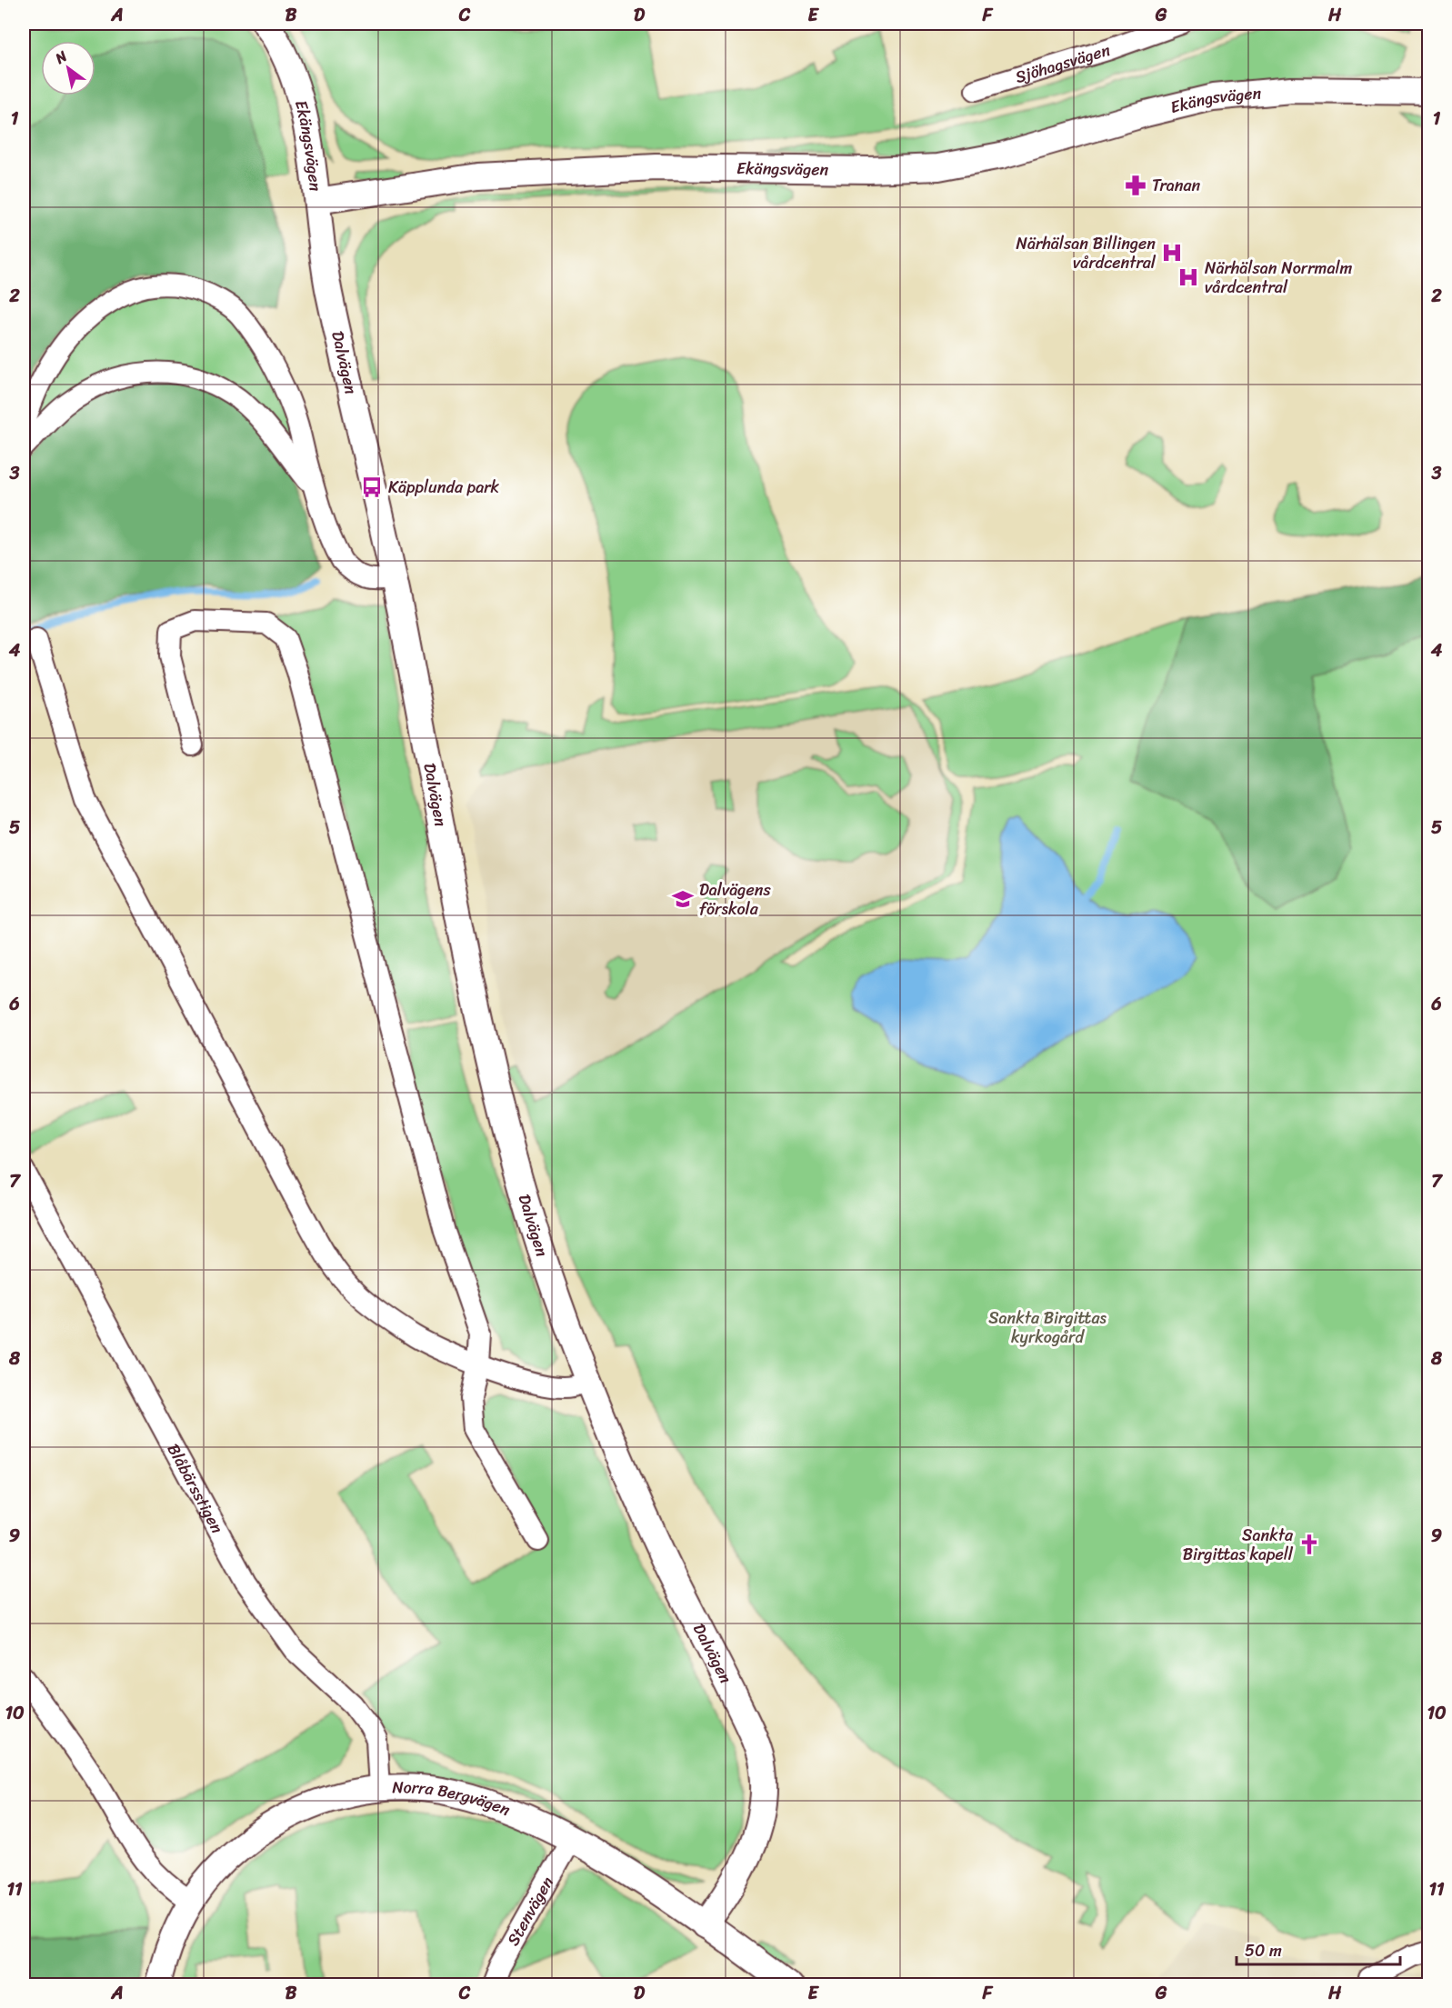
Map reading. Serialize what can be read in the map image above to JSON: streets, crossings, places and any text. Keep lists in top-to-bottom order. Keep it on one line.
{"streets":{"street":["Sjöhagsvägen","Ekängsvägen","Dalvägen","Blåbärsstigen","Norra Bergvägen","Stenvägen"]},"crossings":[["Ekängsvägen","Dalvägen"],["Dalvägen","Norra Bergvägen"],["Blåbärsstigen","Norra Bergvägen"],["Norra Bergvägen","Stenvägen"]],"parks":["Sankta Birgittas kyrkogård"],"places":{"pharmacy":["Tranan"],"hospital":["Närhälsan Billingen vårdcentral","Närhälsan Norrmalm vårdcentral"],"bus stop":["Käpplunda park"],"school or university":["Dalvägens förskola"],"church":["Sankta Birgittas kapell"]},"scale_bar":"50 m","north":"top left","grid":{"columns":["A","B","C","D","E","F","G","H"],"rows":["1","2","3","4","5","6","7","8","9","10","11"]}}
